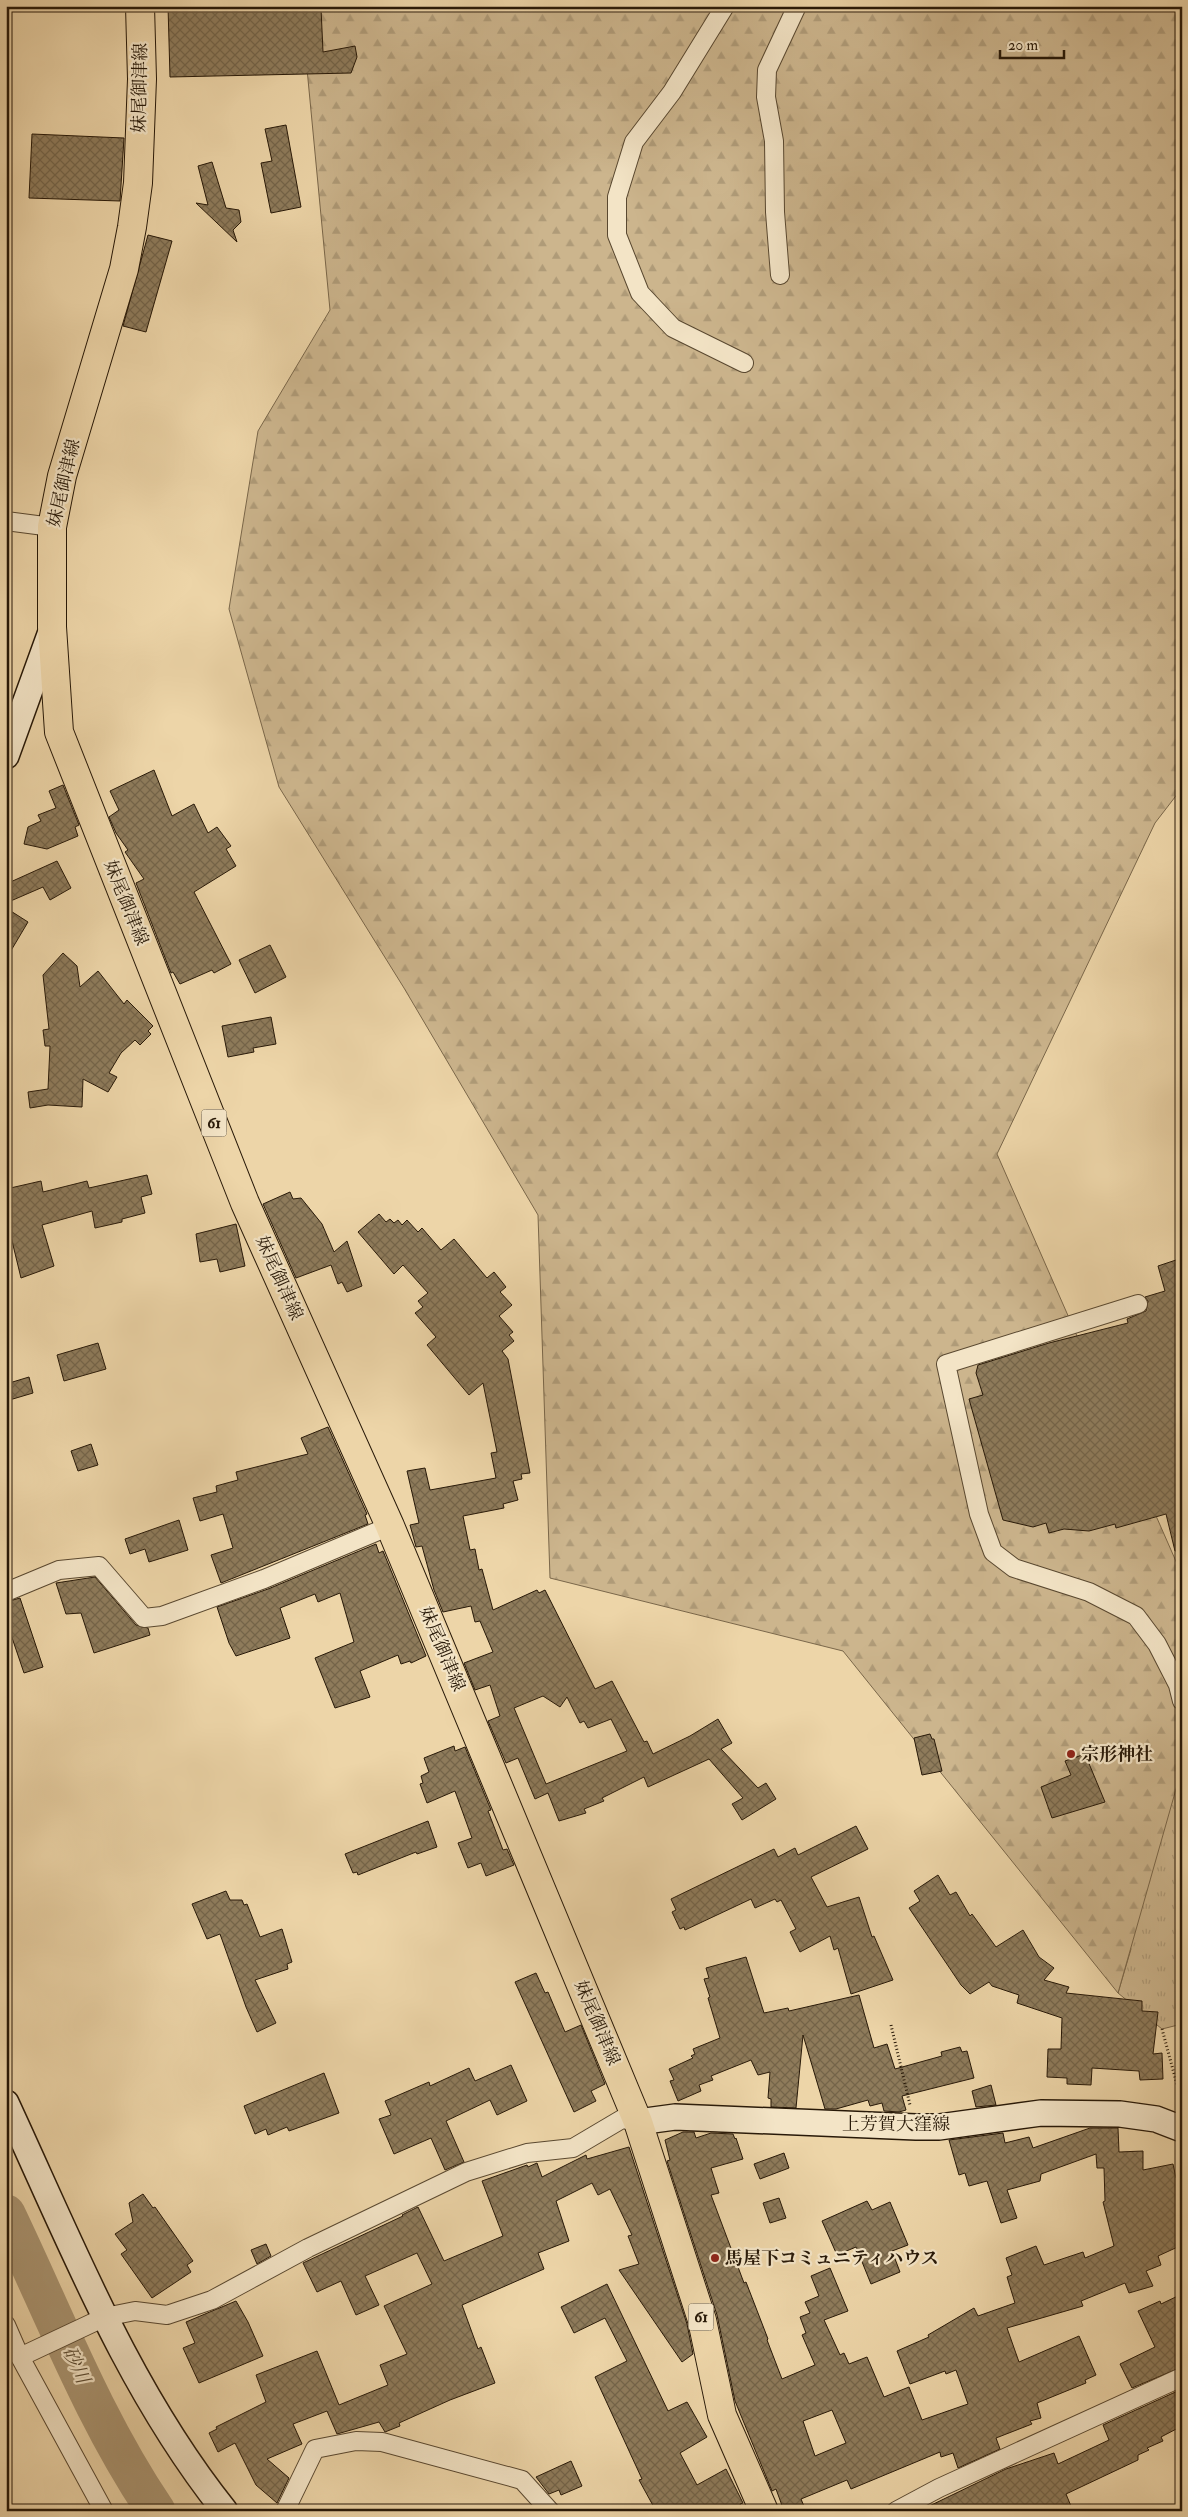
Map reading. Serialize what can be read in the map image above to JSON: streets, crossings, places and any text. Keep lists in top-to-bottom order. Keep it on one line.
{"streets":{"main road":["妹尾御津線","61"],"street":["上芳賀大窪線"]},"crossings":[["妹尾御津線","上芳賀大窪線"]],"water":["砂川"],"places":["宗形神社","馬屋下コミュニティハウス"],"scale_bar":"20 m"}
